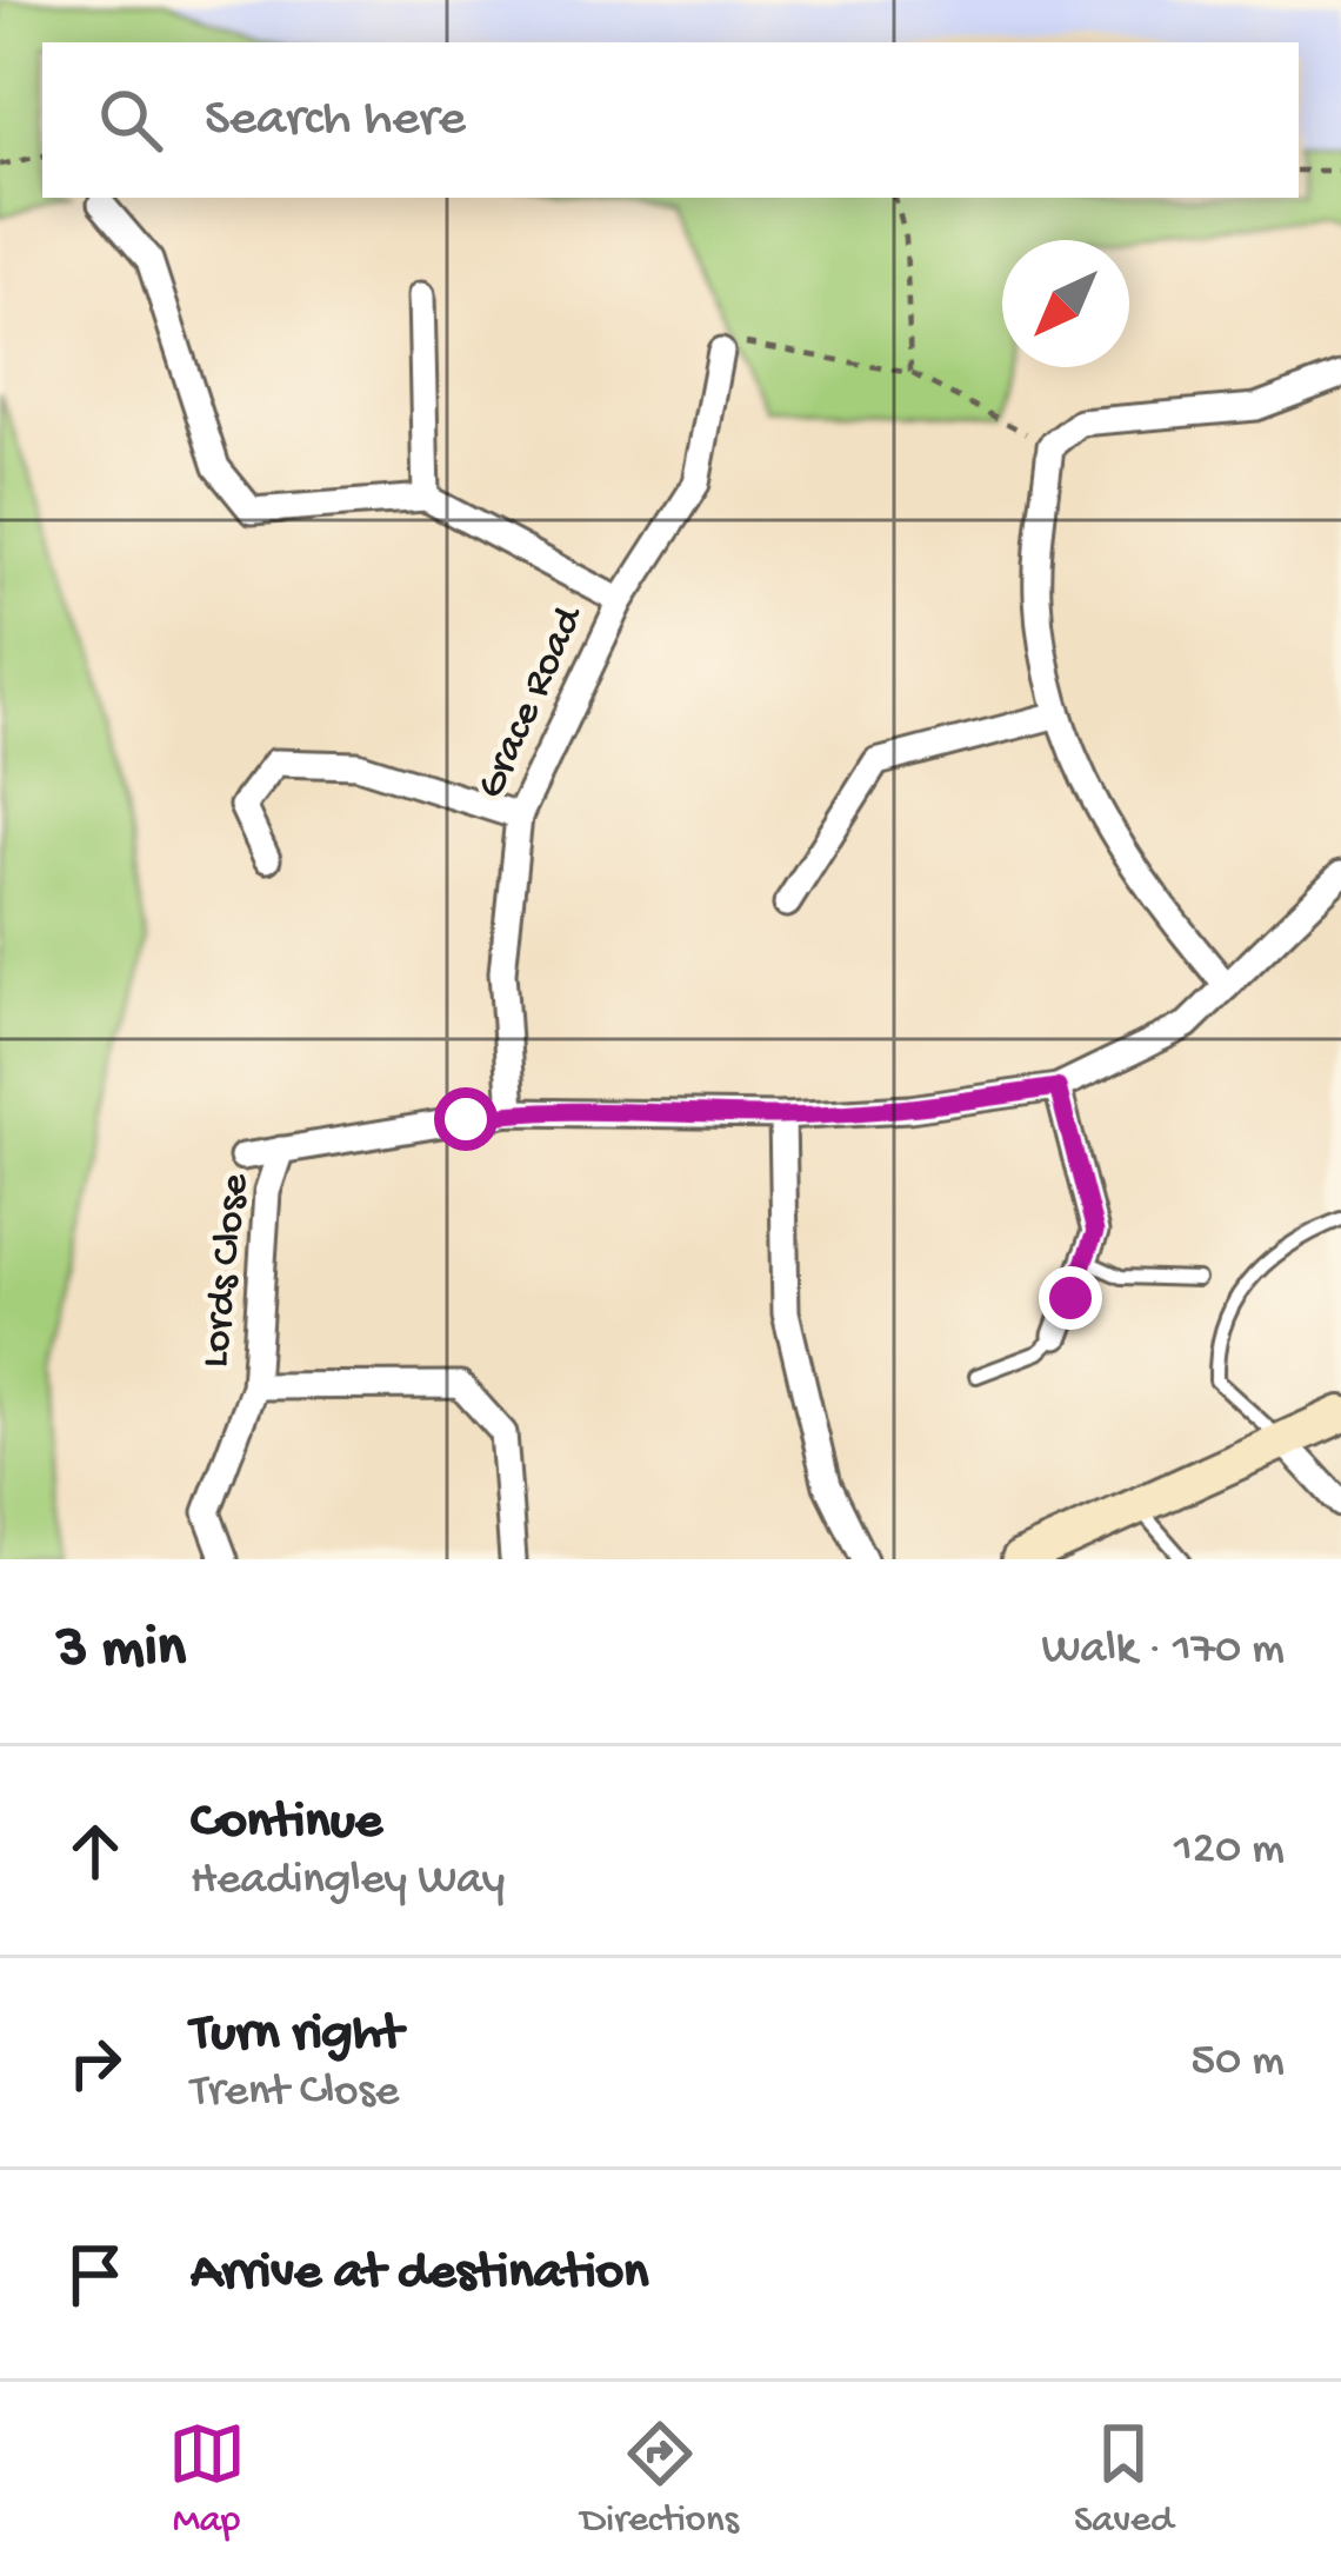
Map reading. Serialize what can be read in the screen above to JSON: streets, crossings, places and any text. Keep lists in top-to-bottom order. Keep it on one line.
{"streets":{"street":["Grace Road","Lords Close"]},"north":"bottom left","page":{"search":"Search here","heading":["3 min","Walk · 170 m"],"list":[["Continue","Headingley Way","120 m"],["Turn right","Trent Close","50 m"],"Arrive at destination"],"nav":["Map","Directions","Saved"]}}
